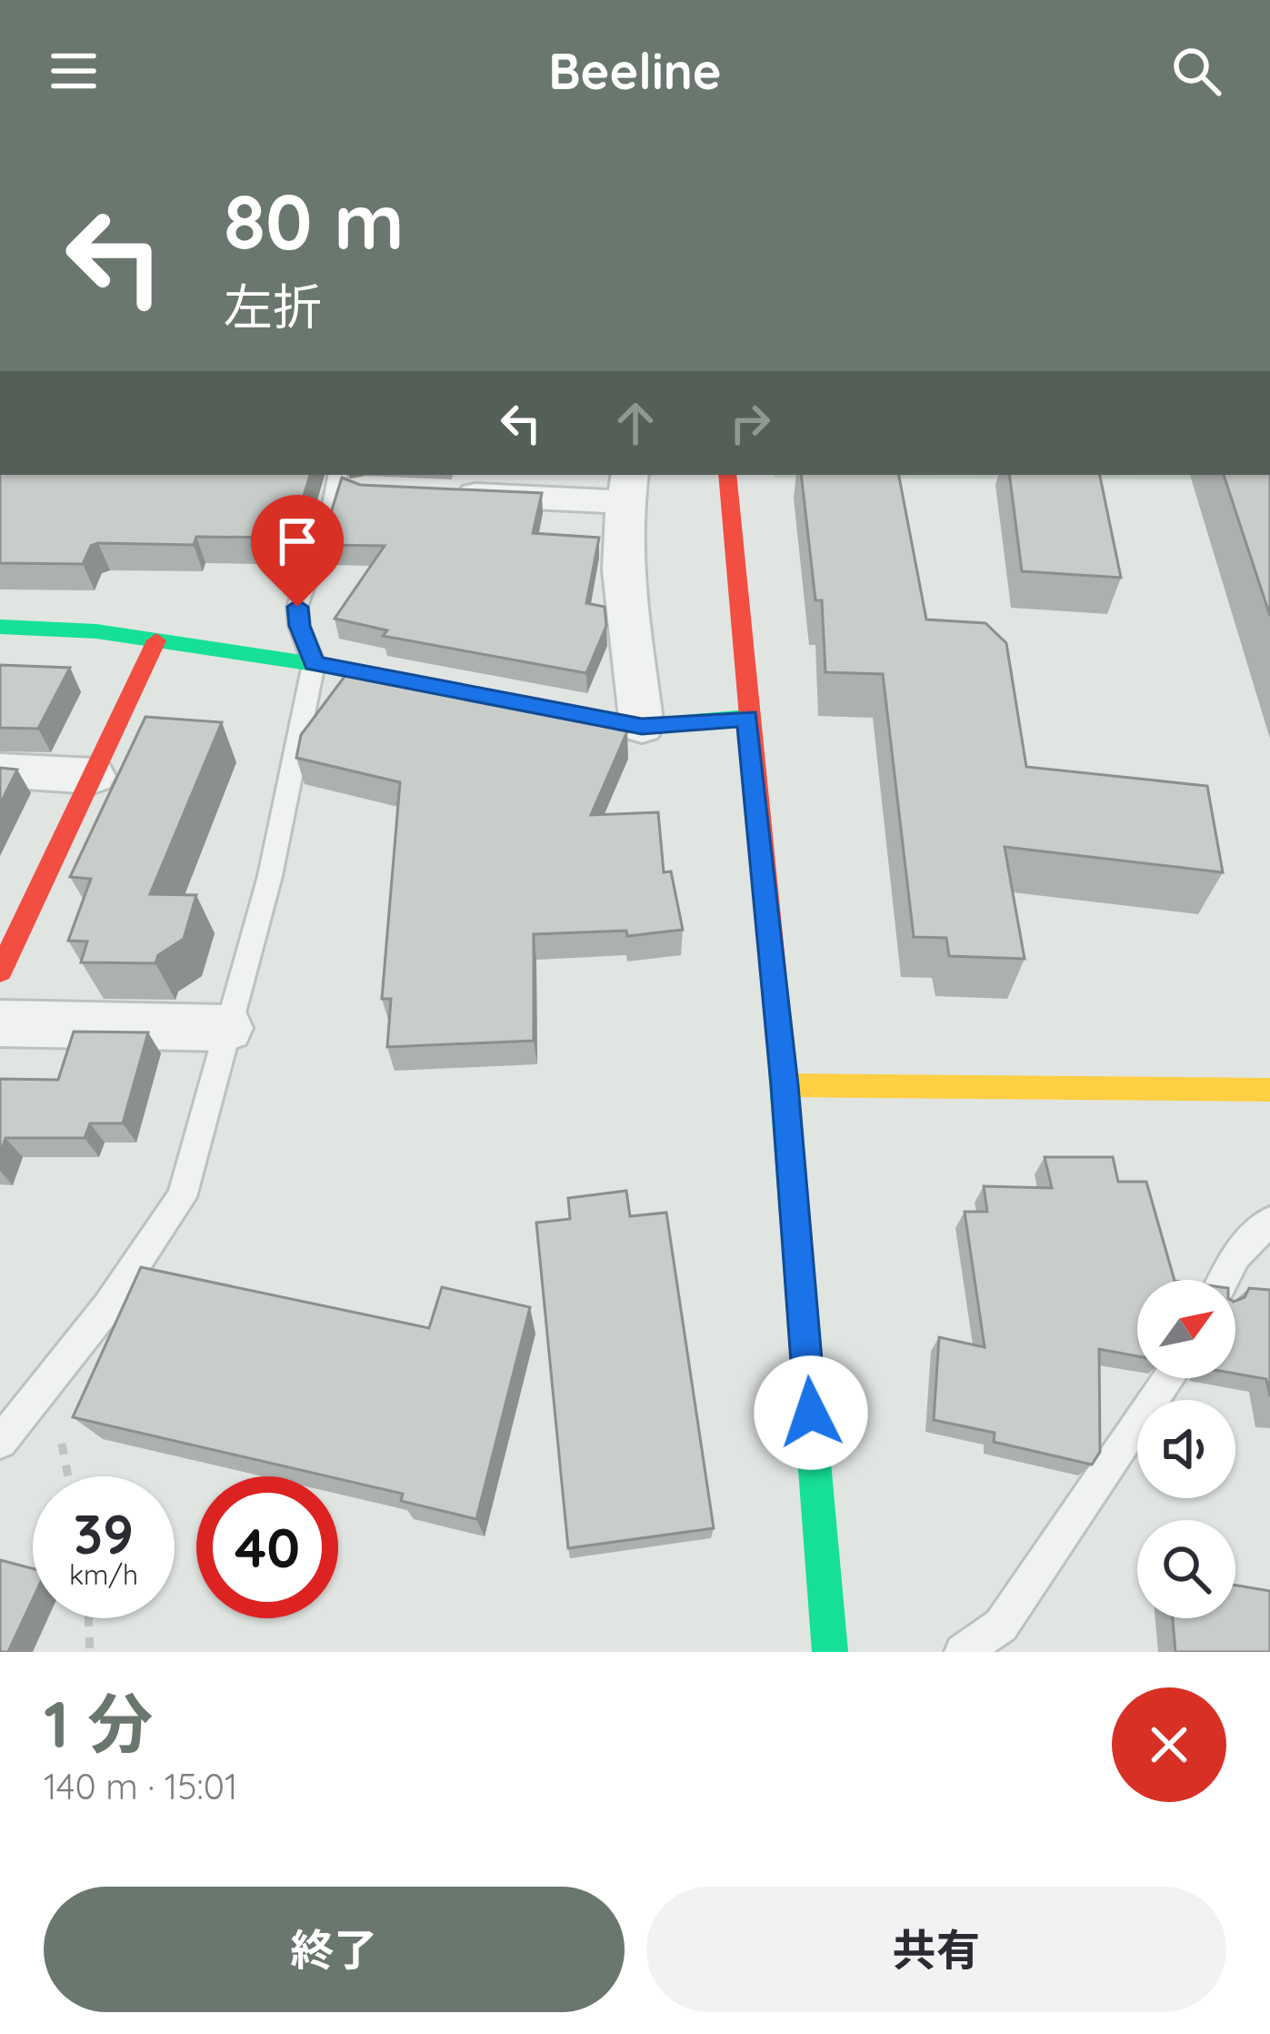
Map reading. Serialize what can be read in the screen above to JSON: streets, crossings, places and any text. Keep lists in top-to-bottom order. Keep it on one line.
{"north":"top right","page":{"header":"Beeline","turn":["80 m","左折"],"speed":"39 km/h","limit":"40","heading":["1 分","140 m · 15:01"],"buttons":["終了","共有"]}}
